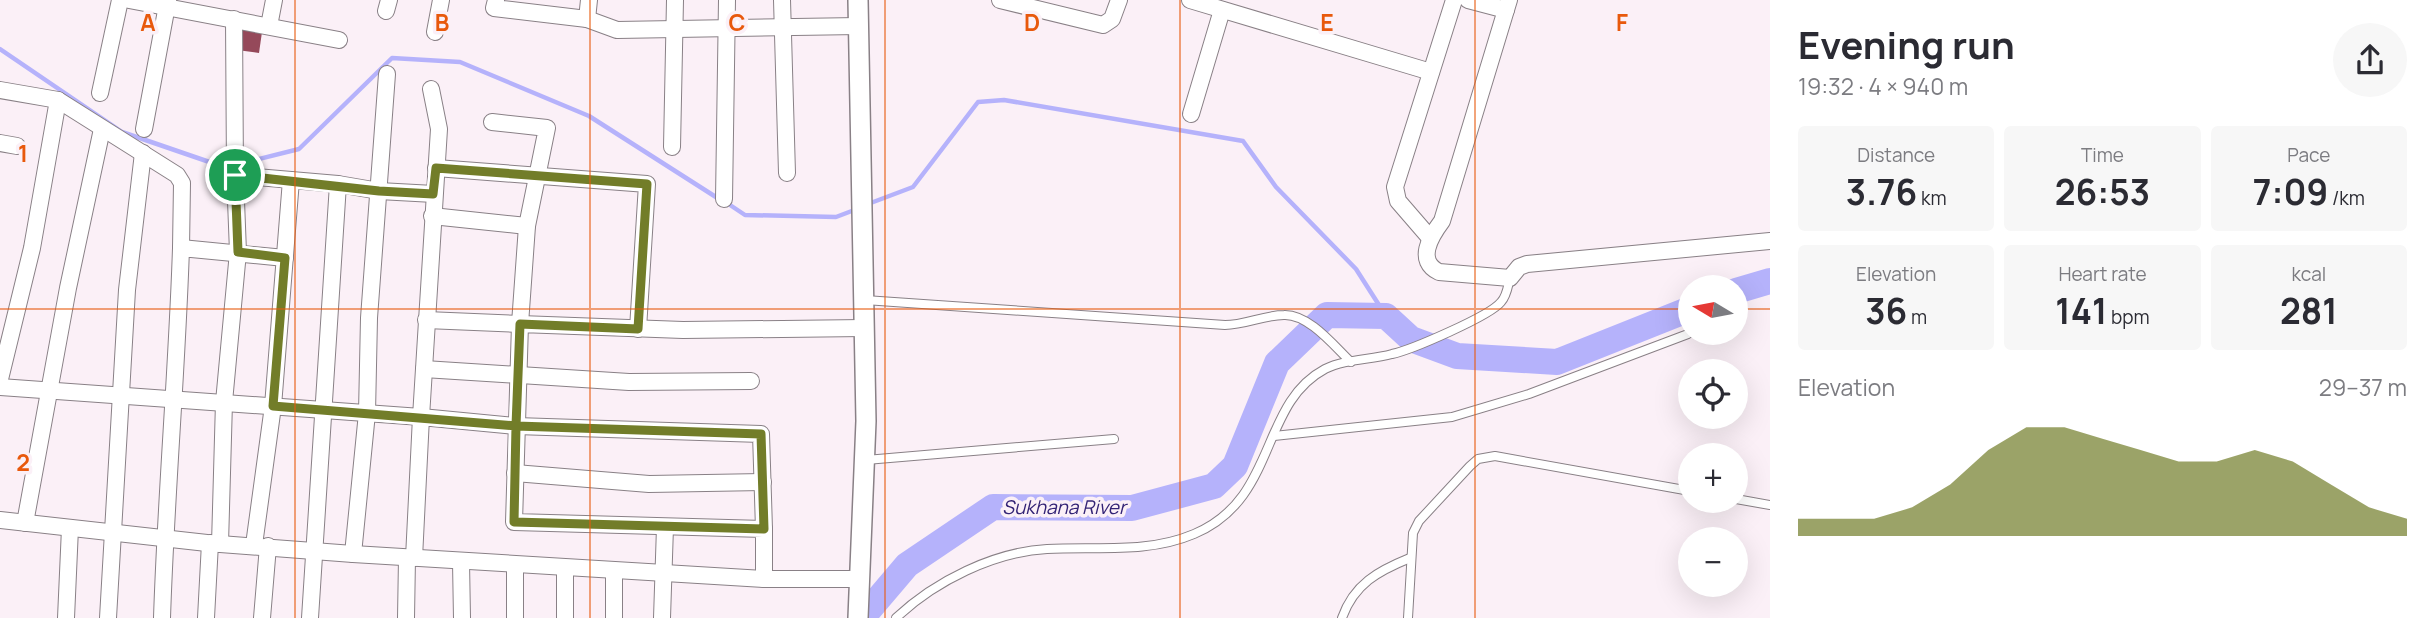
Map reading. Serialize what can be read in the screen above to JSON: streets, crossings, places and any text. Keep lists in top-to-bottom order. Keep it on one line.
{"water":["Sukhana River"],"north":"left","page":{"heading":["Evening run","19:32 · 4 × 940 m"],"stats":[["Distance","3.76 km"],["Time","26:53"],["Pace","7:09 /km"],["Elevation","36 m"],["Heart rate","141 bpm"],["kcal","281"]],"map_buttons":["+","−"],"chart":["Elevation","29–37 m"]},"grid":{"columns":["A","B","C","D","E","F"],"rows":["1","2"]}}
